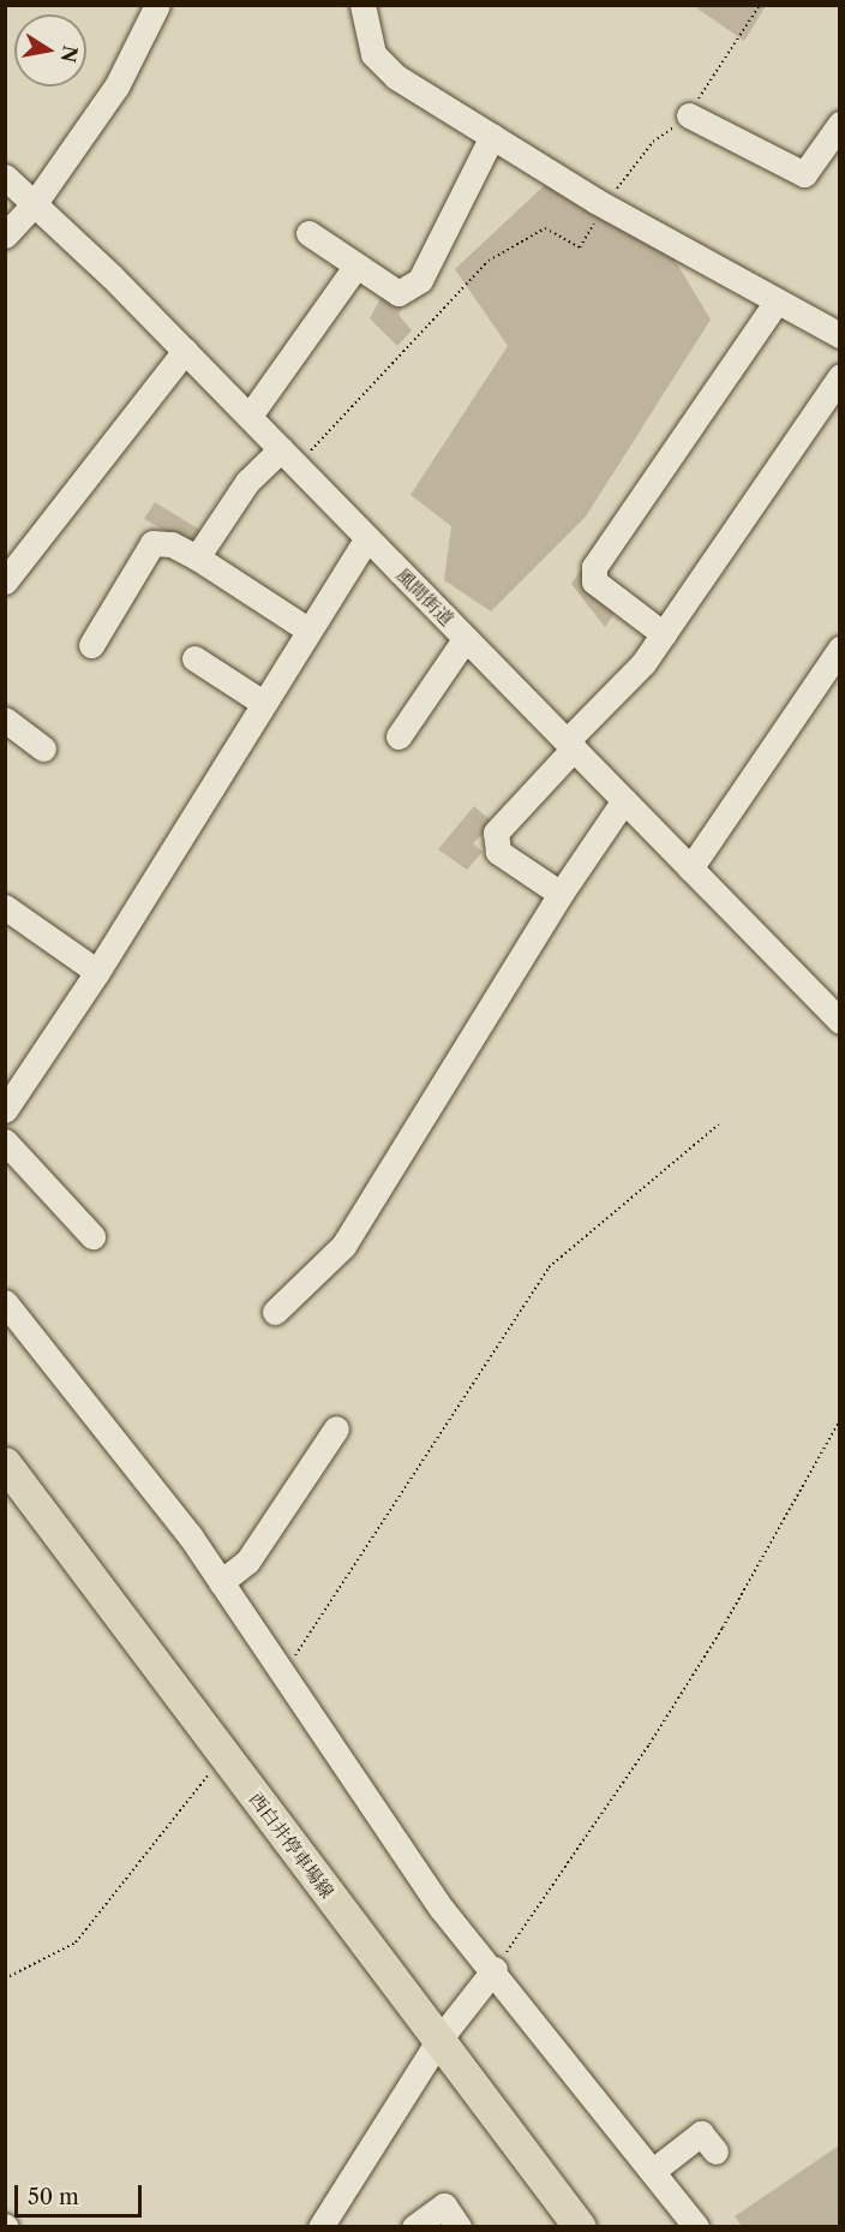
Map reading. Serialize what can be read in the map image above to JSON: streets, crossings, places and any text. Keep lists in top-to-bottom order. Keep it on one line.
{"streets":{"main road":["西白井停車場線"],"street":["風間街道"]},"scale_bar":"50 m","north":"right"}
